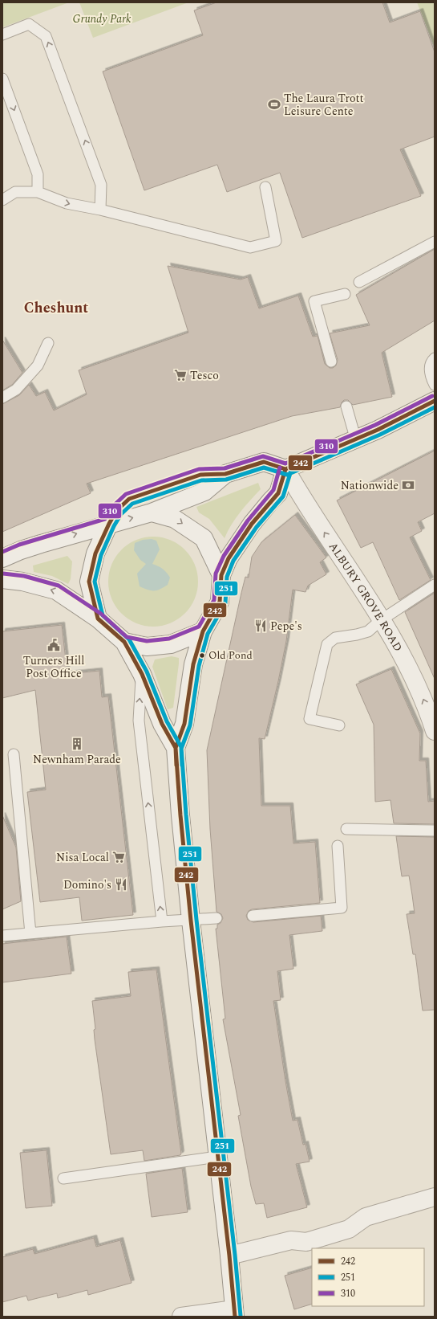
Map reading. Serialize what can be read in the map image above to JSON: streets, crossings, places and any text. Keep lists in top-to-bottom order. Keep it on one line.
{"streets":{"main road":["ALBURY GROVE ROAD"]},"one_way":["ALBURY GROVE ROAD"],"districts":["Cheshunt"],"parks":["Grundy Park"],"places":{"sports":["The Laura Trott Leisure Cente"],"supermarket":["Tesco","Nisa Local"],"bank":["Nationwide"],"restaurant":["Pepe's","Domino's"],"public building":["Turners Hill Post Office"],"other":["Old Pond"],"building":["Newnham Parade"]},"lines":["transit line 310","transit line 242","transit line 251"],"legend":["242","251","310"]}
